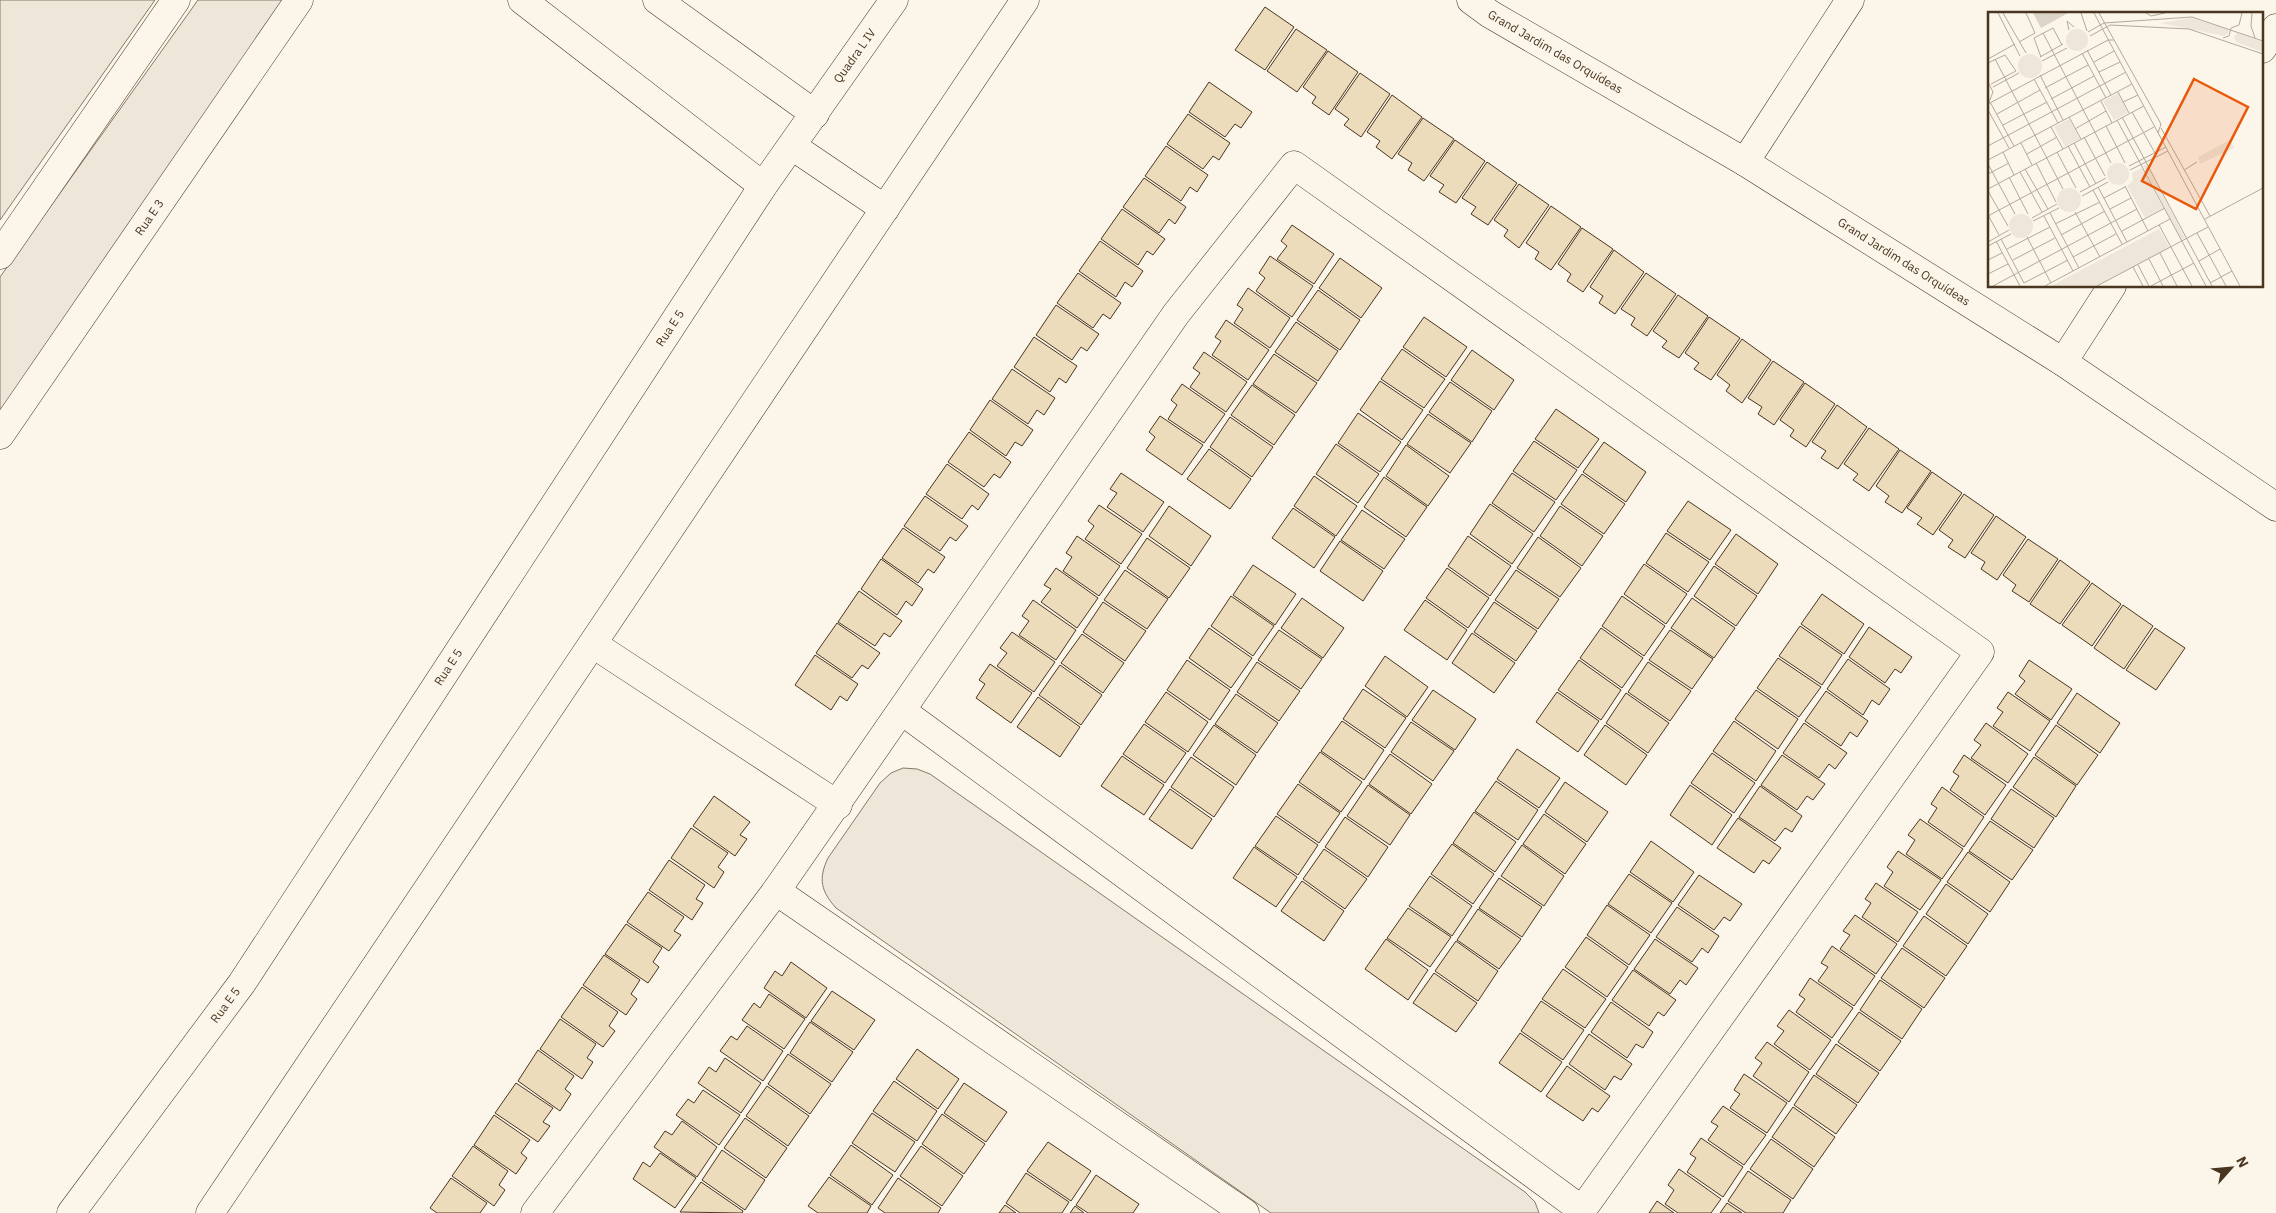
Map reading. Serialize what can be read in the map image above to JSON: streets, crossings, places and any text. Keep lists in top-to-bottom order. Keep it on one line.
{"streets":{"street":["Grand Jardim das Orquídeas","Quadra L IV","Rua E 3","Rua E 5"]},"crossings":[["Quadra L IV","Rua E 5"]],"north":"top right"}
